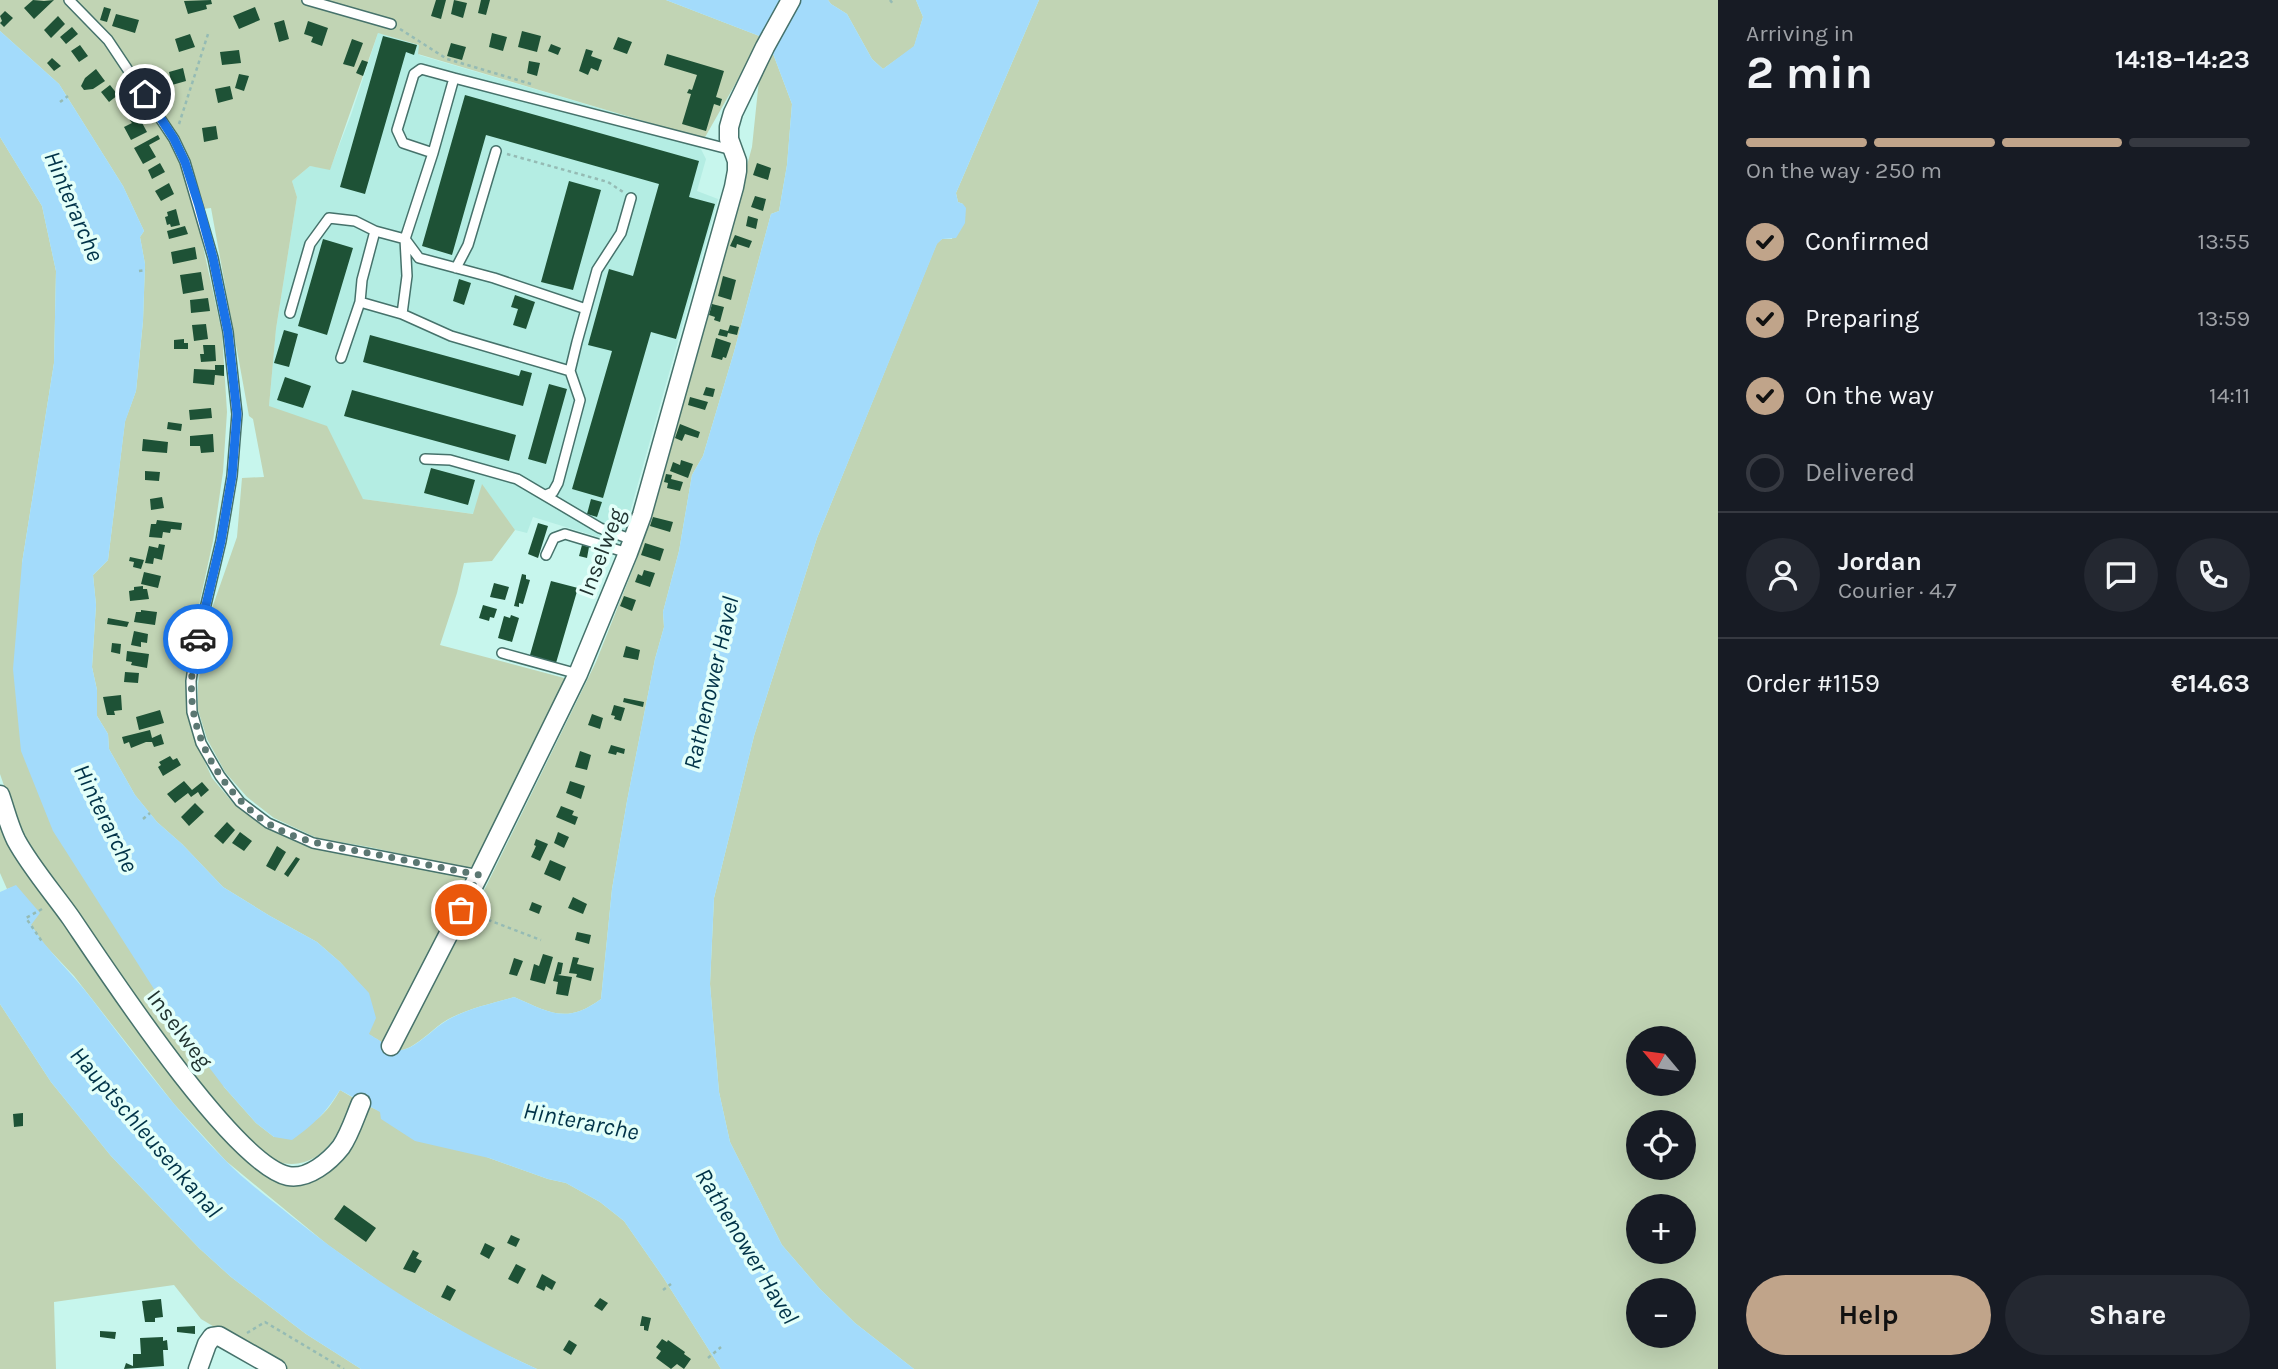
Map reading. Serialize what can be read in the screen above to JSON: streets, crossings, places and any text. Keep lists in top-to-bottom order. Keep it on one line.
{"streets":{"street":["Inselweg"]},"water":["Hinterarche","Rathenower Havel","Hauptschleusenkanal"],"north":"top left","page":{"heading":["2 min","Arriving in","14:18–14:23"],"panel":["Jordan","Courier · 4.7","Order #1159","€14.63"],"bar":"On the way · 250 m","list":[["Confirmed","13:55"],["Preparing","13:59"],["On the way","14:11"],"Delivered"],"map_buttons":["+","−"],"buttons":["Help","Share"]}}
